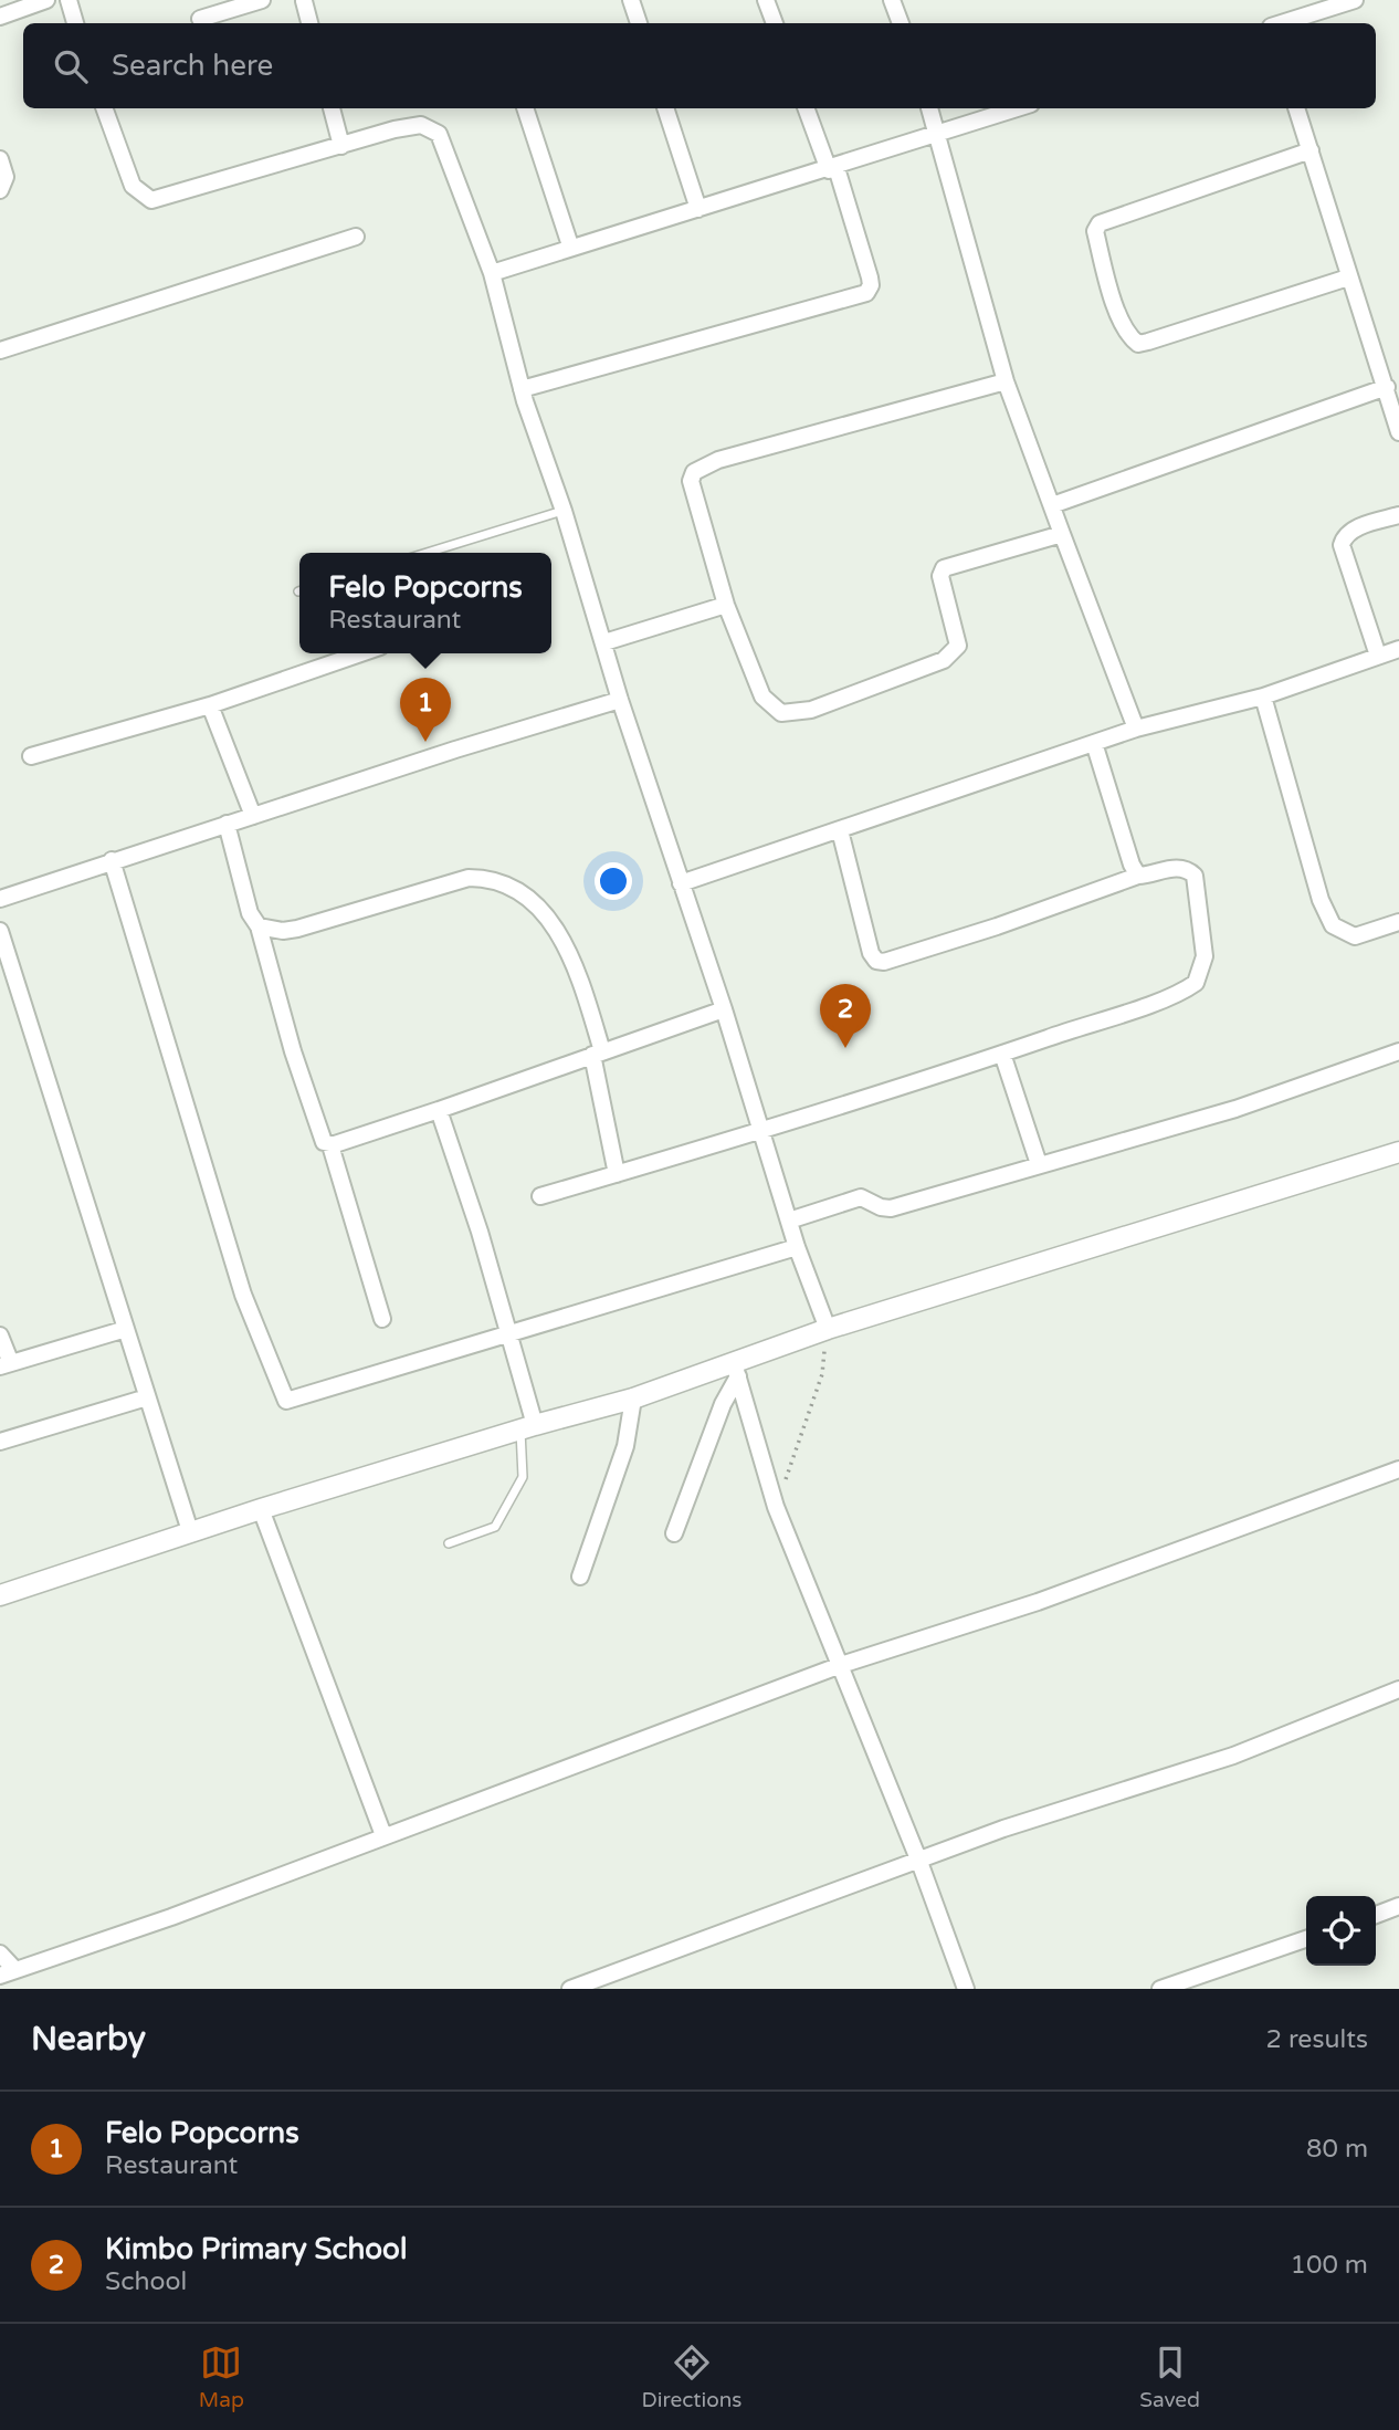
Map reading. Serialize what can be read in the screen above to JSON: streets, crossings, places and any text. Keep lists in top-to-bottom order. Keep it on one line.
{"page":{"search":"Search here","popup":["Felo Popcorns","Restaurant"],"pins":["1","2"],"heading":["Nearby","2 results"],"list":[{"mark":"1","name":"Felo Popcorns","note":"Restaurant","value":"80 m"},{"mark":"2","name":"Kimbo Primary School","note":"School","value":"100 m"}],"nav":["Map","Directions","Saved"]}}
